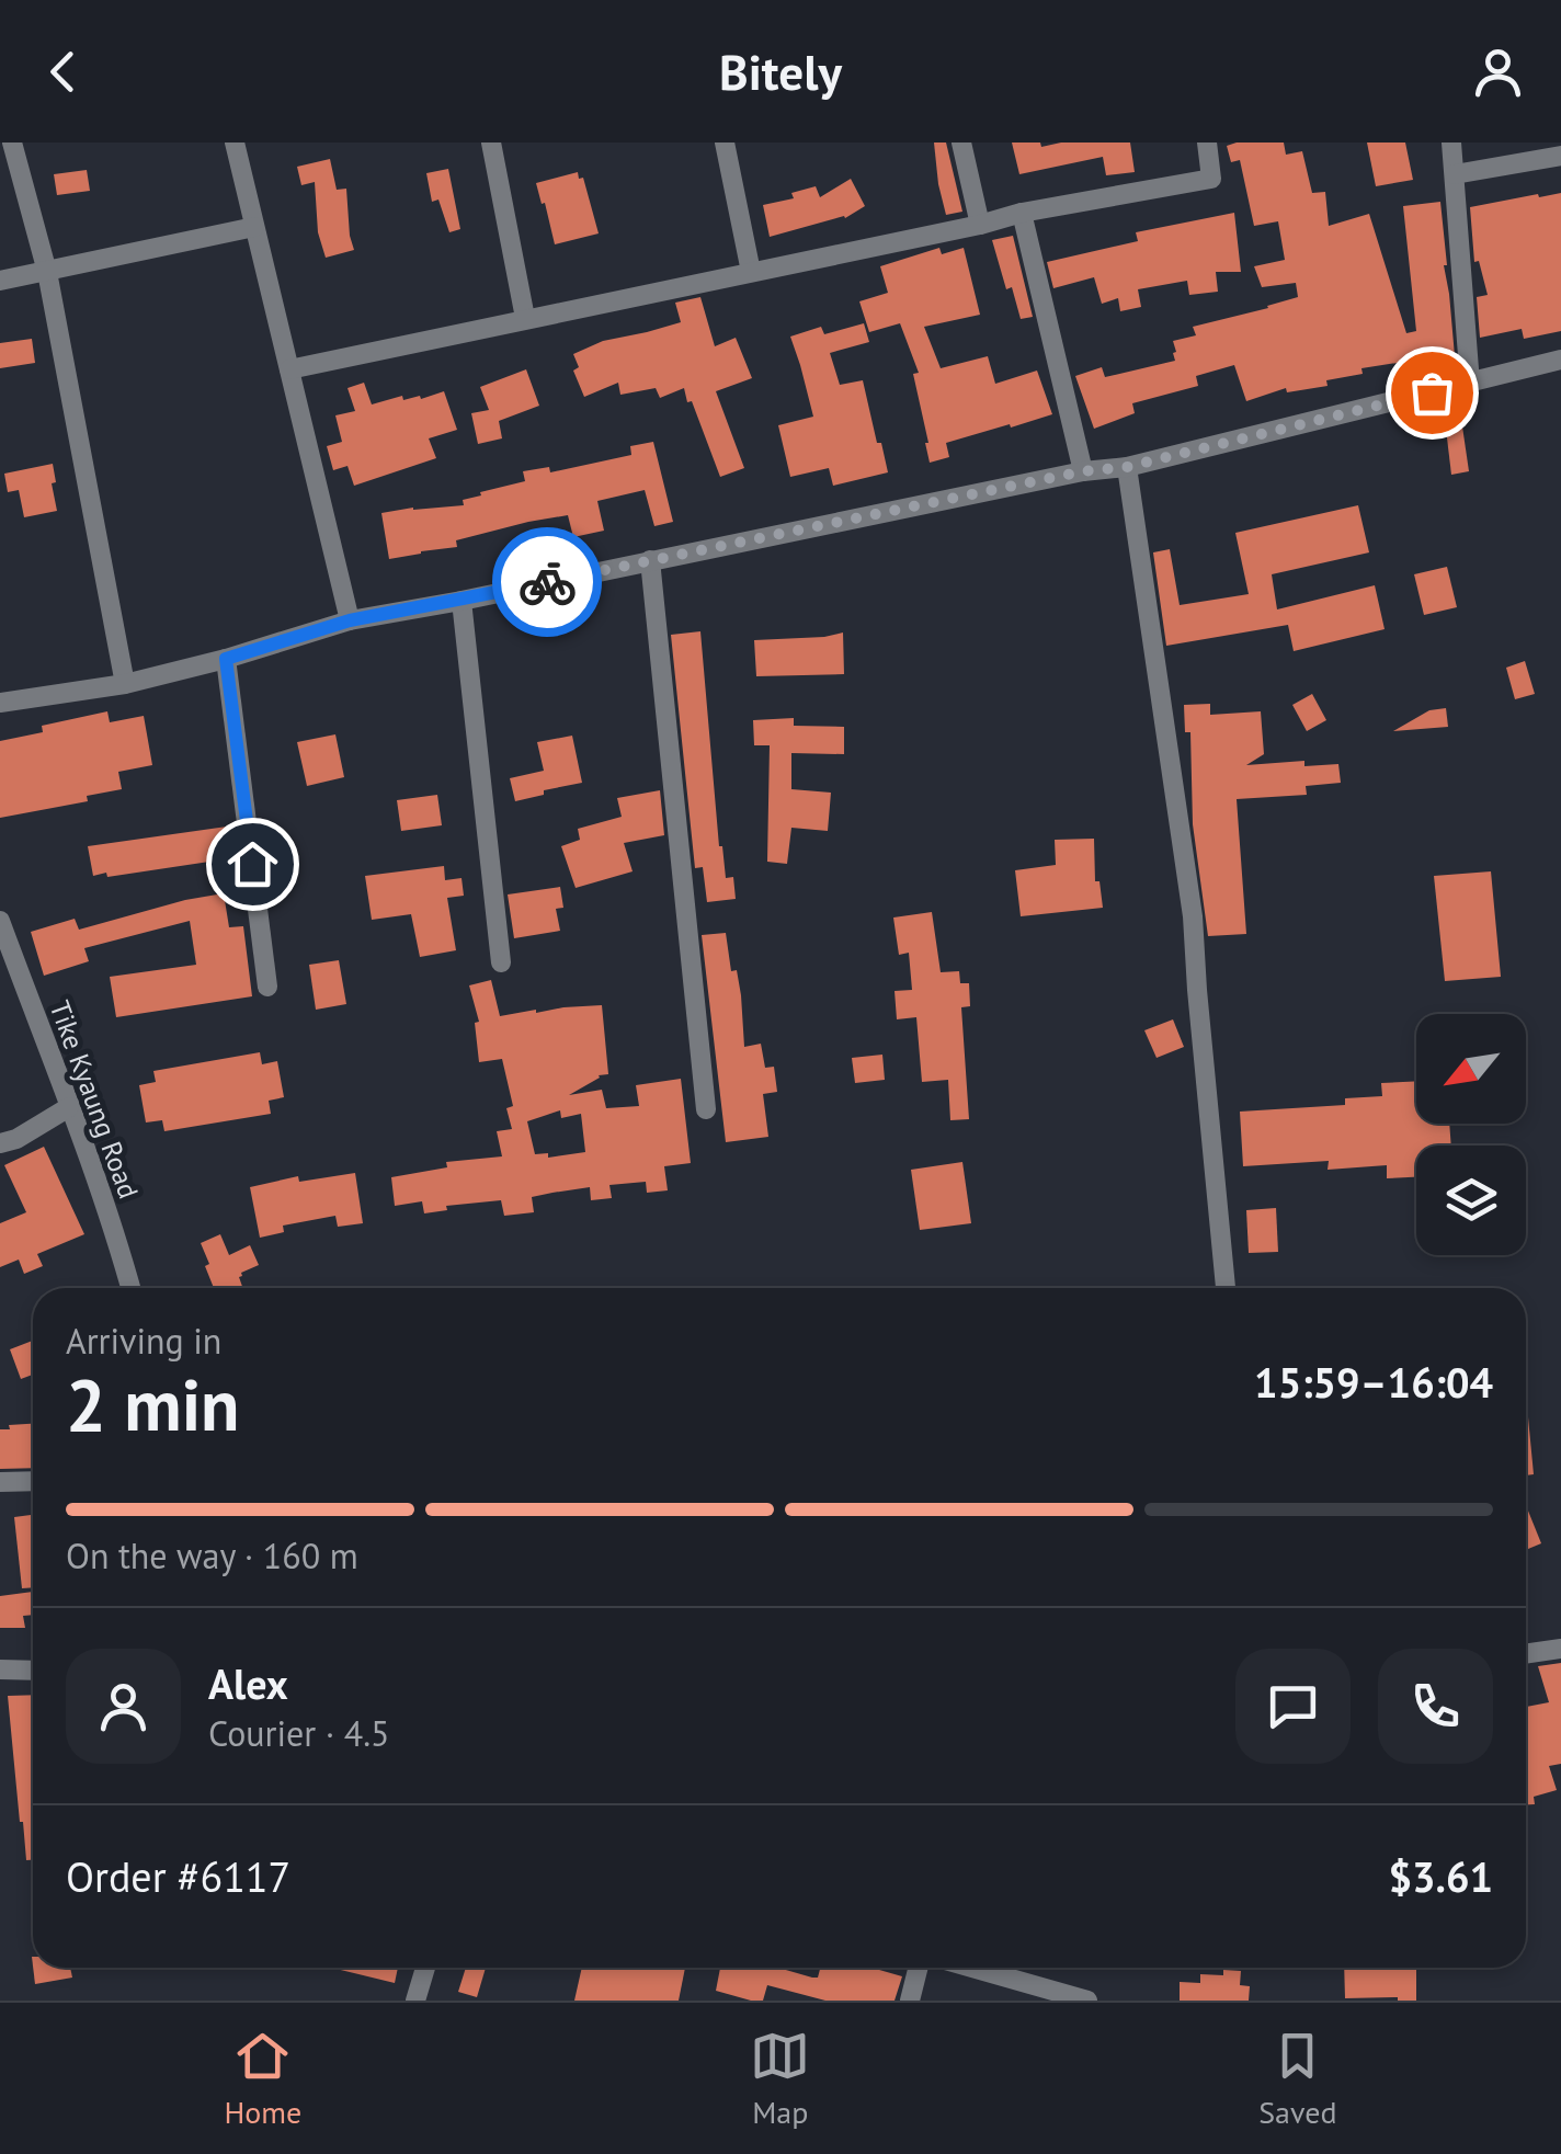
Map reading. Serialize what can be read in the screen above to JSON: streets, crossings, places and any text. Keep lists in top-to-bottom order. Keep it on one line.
{"streets":{"street":["Tike Kyaung Road"]},"north":"bottom left","page":{"header":"Bitely","heading":["2 min","Arriving in","15:59–16:04"],"panel":["Alex","Courier · 4.5","Order #6117","$3.61"],"bar":"On the way · 160 m","tabs":["Home","Map","Saved"]}}
